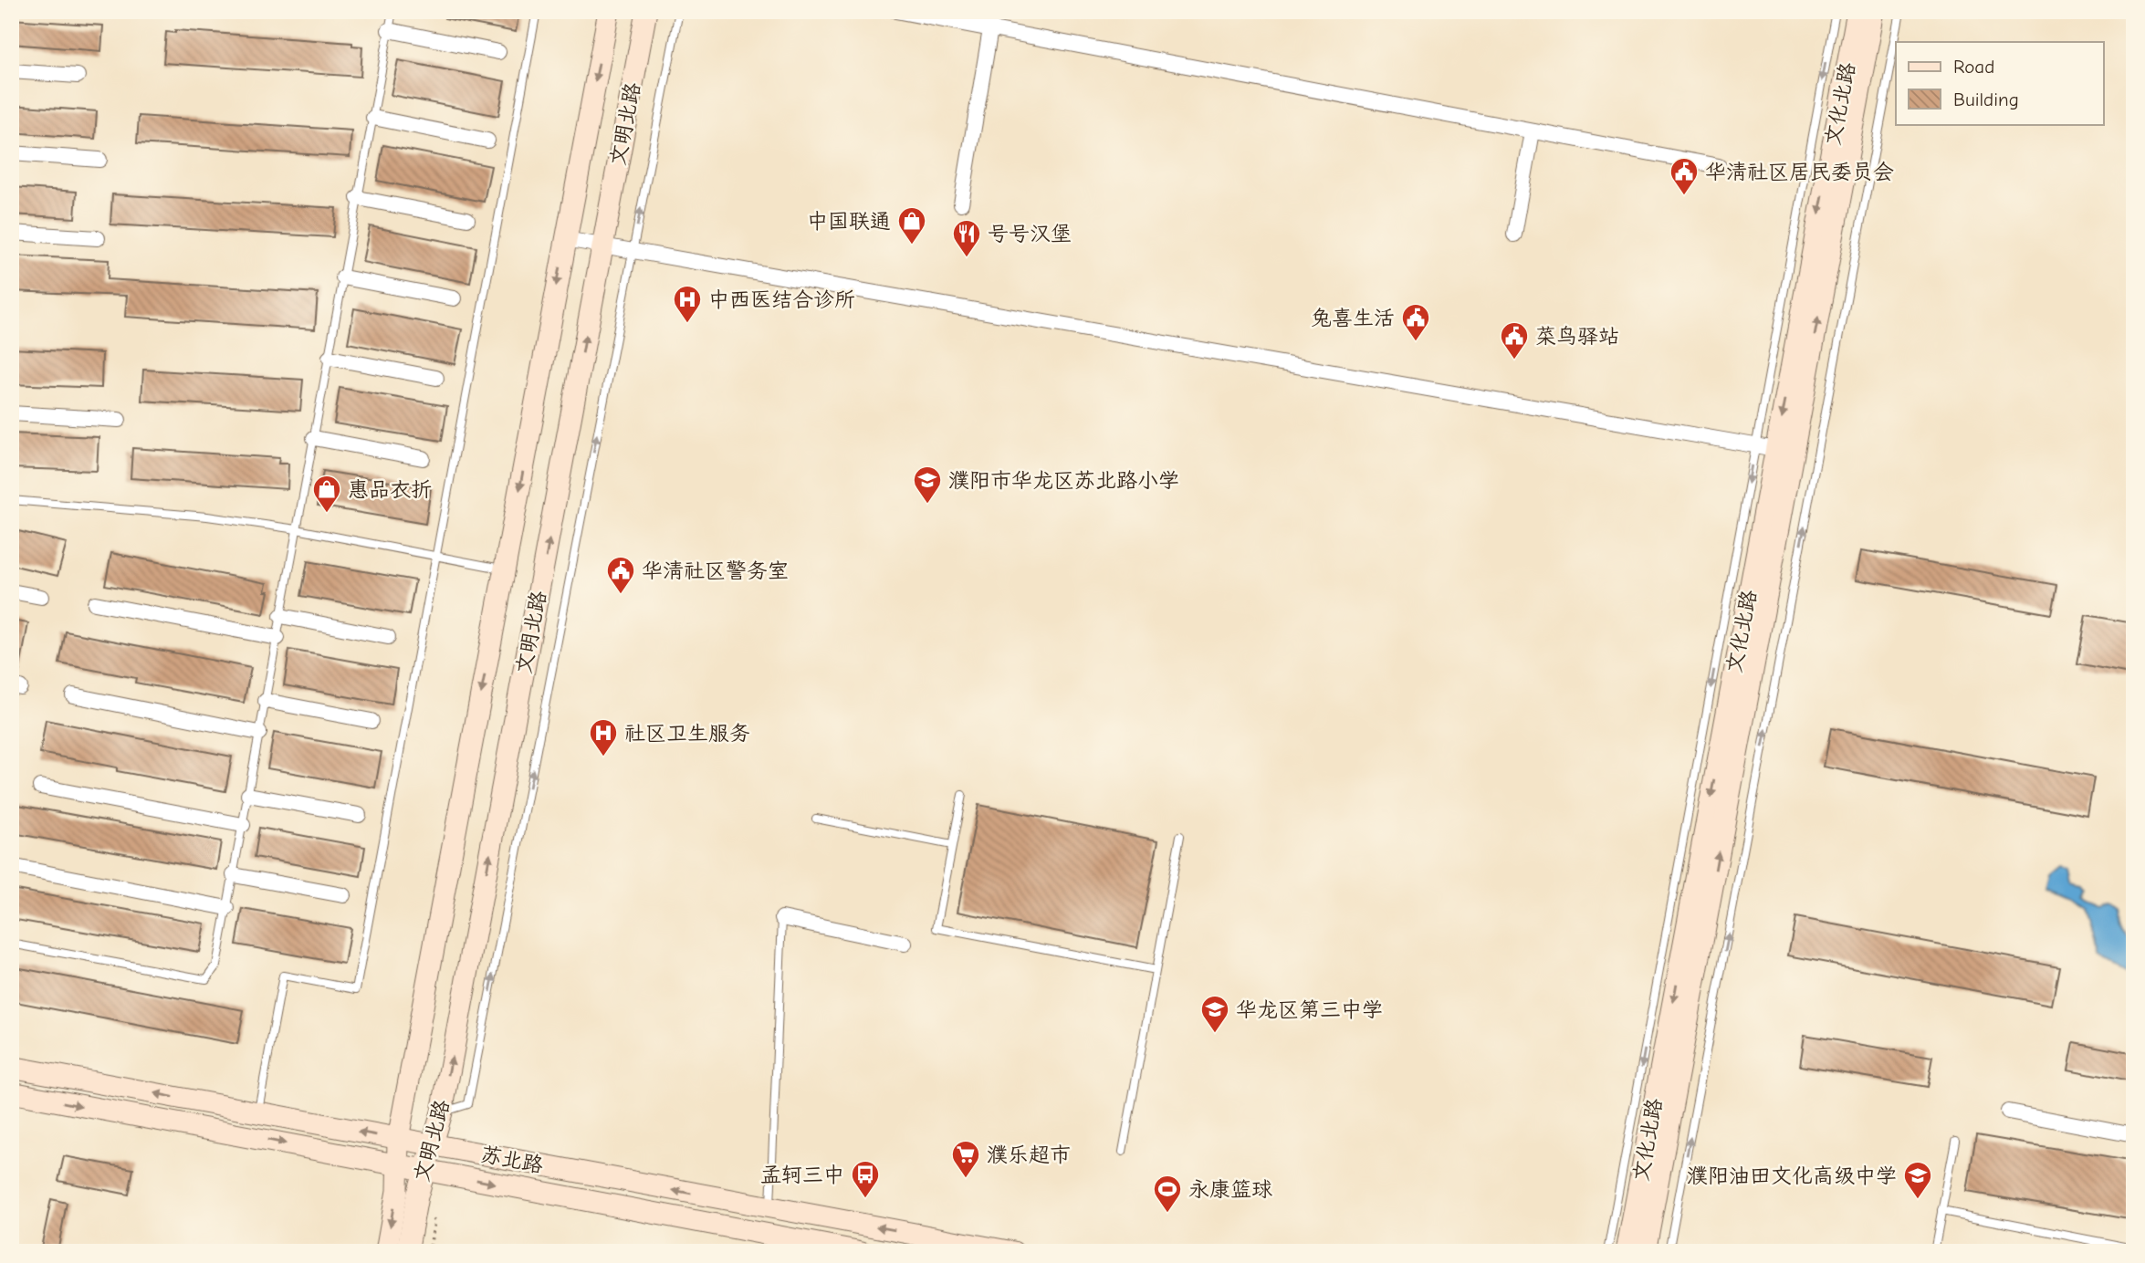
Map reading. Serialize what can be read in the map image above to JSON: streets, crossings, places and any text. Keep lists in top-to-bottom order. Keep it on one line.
{"streets":{"street":["文化北路","文明北路","苏北路"]},"crossings":[["文明北路","苏北路"]],"places":{"public building":["华清社区居民委员会","兔喜生活","菜鸟驿站","华清社区警务室"],"shop":["中国联通","惠品衣折"],"restaurant":["号号汉堡"],"hospital":["中西医结合诊所","社区卫生服务"],"school or university":["濮阳市华龙区苏北路小学","华龙区第三中学","濮阳油田文化高级中学"],"supermarket":["濮乐超市"],"bus stop":["孟轲三中"],"sports":["永康篮球"]},"legend":["Road","Building"]}
